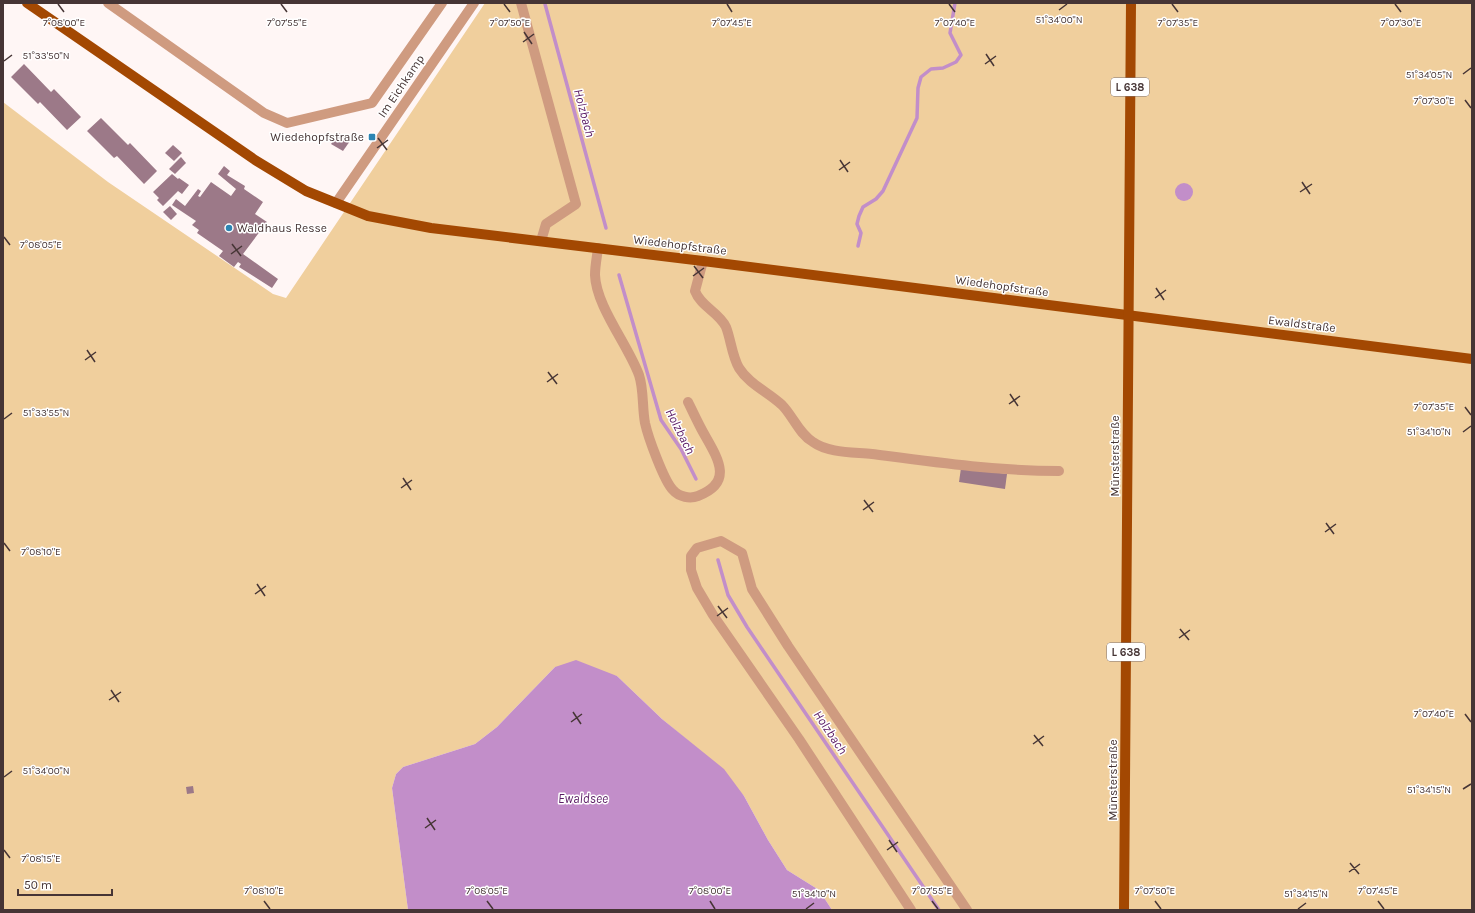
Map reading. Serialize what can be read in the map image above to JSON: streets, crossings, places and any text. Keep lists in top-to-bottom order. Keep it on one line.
{"streets":{"main road":["L 638","Wiedehopfstraße","Ewaldstraße","Münsterstraße"],"street":["Im Eichkamp"]},"crossings":[["Im Eichkamp","Wiedehopfstraße"],["Wiedehopfstraße","Ewaldstraße"],["Wiedehopfstraße","Münsterstraße"],["Ewaldstraße","Münsterstraße"]],"water":["Holzbach","Ewaldsee"],"places":{"transit":["Wiedehopfstraße"],"other":["Waldhaus Resse"]},"scale_bar":"50 m","coordinates":["51°34'00\"N","7°08'00\"E","7°07'55\"E","7°07'50\"E","7°07'45\"E","7°07'40\"E","7°07'35\"E","7°07'30\"E","51°33'50\"N","51°34'05\"N","7°08'05\"E","51°33'55\"N","51°34'10\"N","7°08'10\"E","51°34'15\"N","7°08'15\"E"]}
